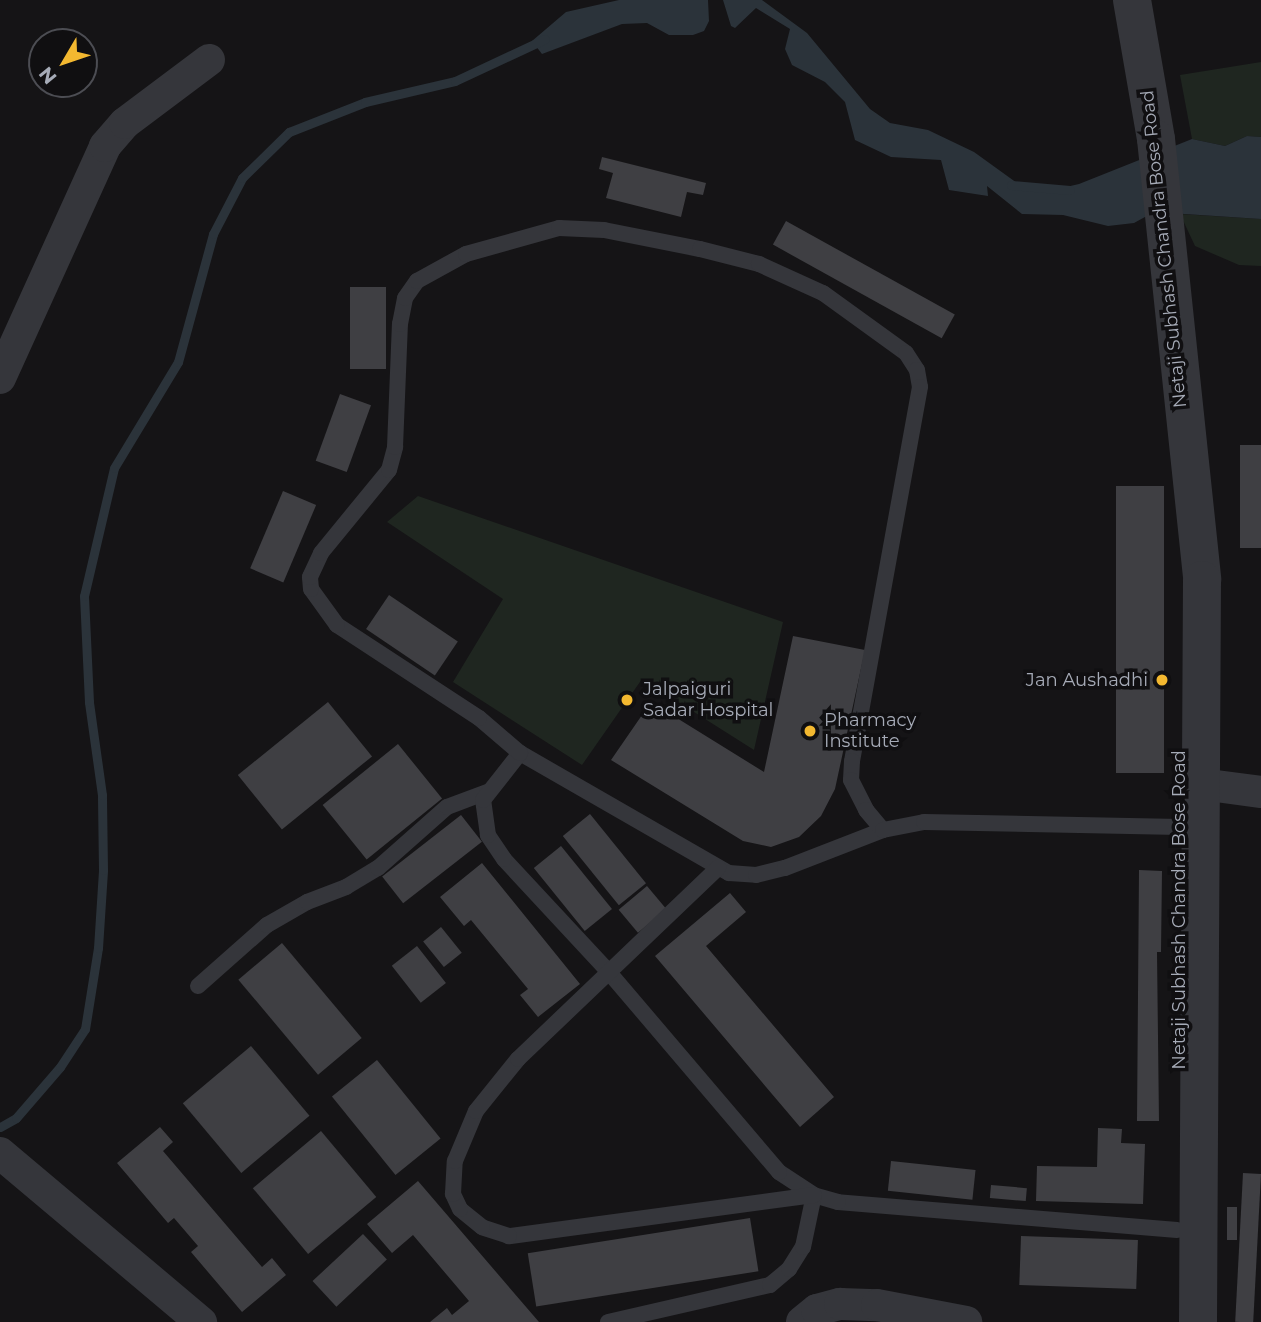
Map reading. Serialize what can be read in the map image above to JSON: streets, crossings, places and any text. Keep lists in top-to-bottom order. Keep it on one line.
{"streets":{"street":["Netaji Subhash Chandra Bose Road"]},"places":["Jan Aushadhi","Jalpaiguri Sadar Hospital","Pharmacy Institute"],"north":"bottom left"}
